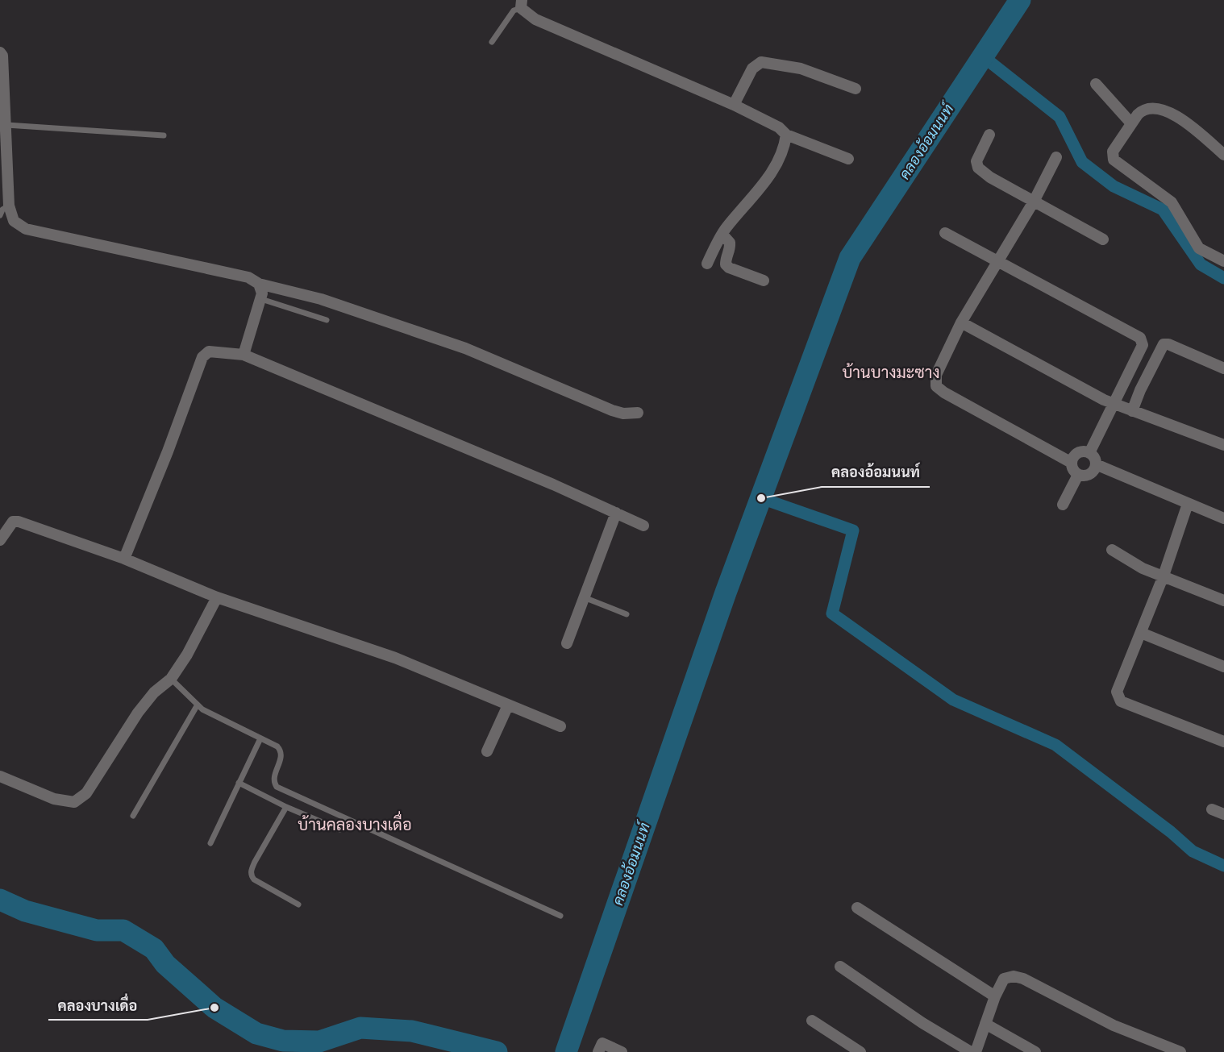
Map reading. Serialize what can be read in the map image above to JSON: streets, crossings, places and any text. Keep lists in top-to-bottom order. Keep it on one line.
{"districts":["บ้านบางมะซาง","บ้านคลองบางเดื่อ"],"water":["คลองอ้อมนนท์"],"places":["คลองอ้อมนนท์","คลองบางเดื่อ"]}
